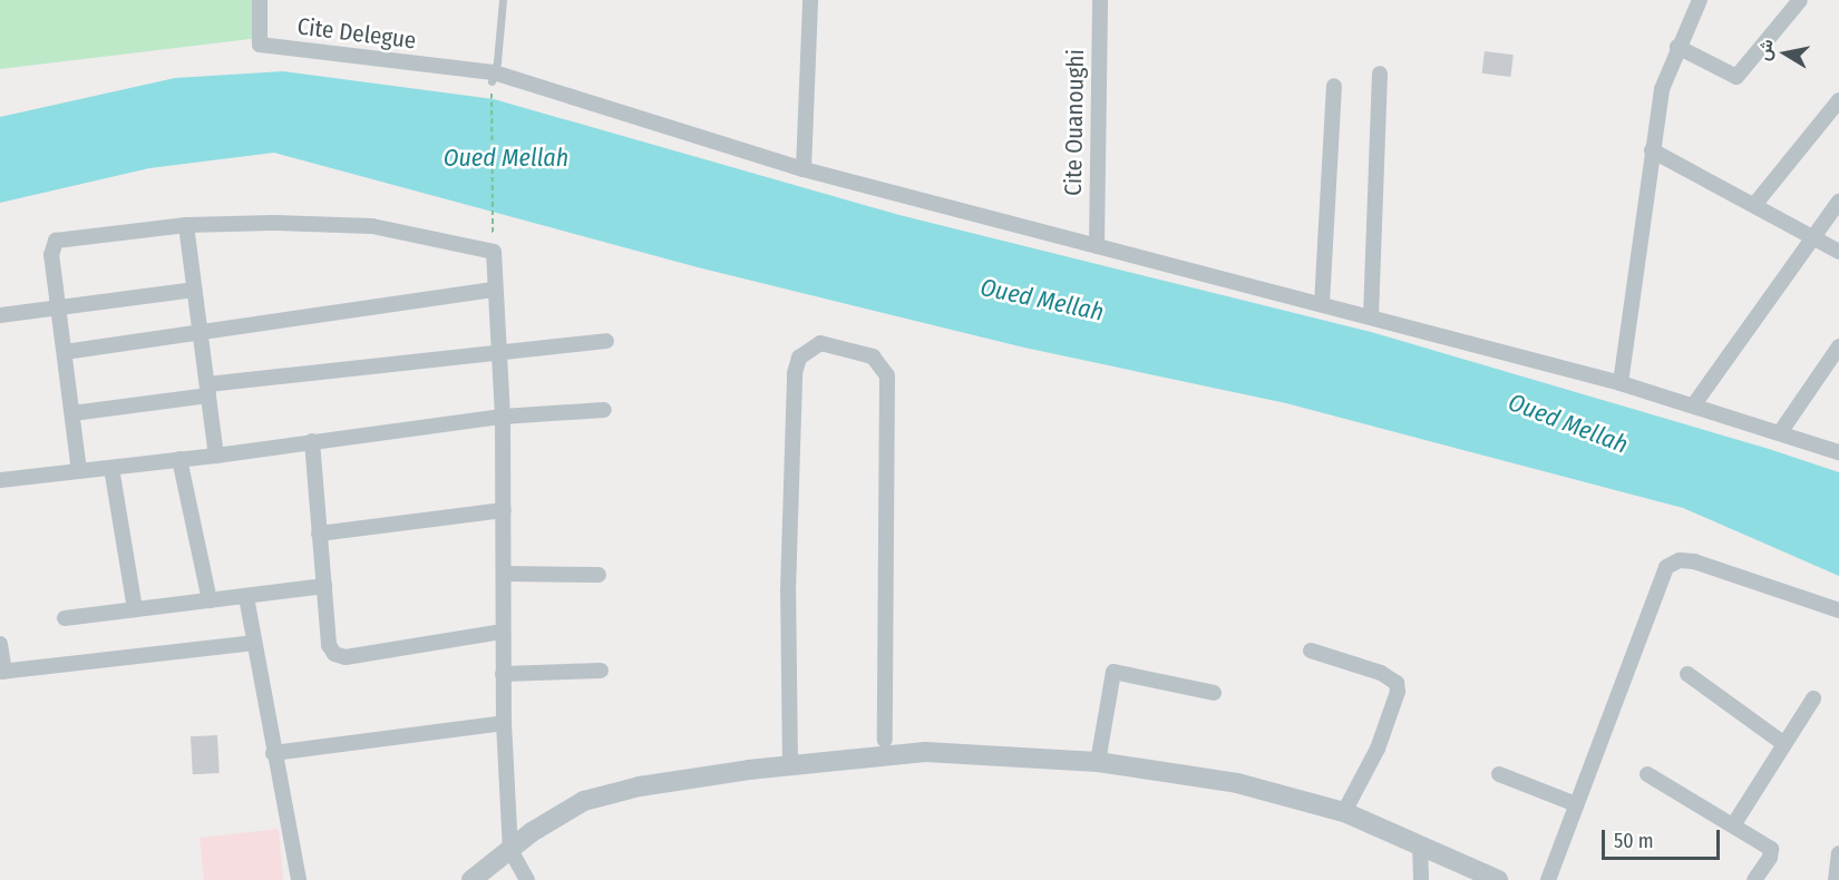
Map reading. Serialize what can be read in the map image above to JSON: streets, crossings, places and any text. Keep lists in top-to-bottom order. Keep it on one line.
{"streets":{"street":["Cite Delegue","Cite Ouanoughi"]},"water":["Oued Mellah"],"scale_bar":"50 m","north":"left"}
